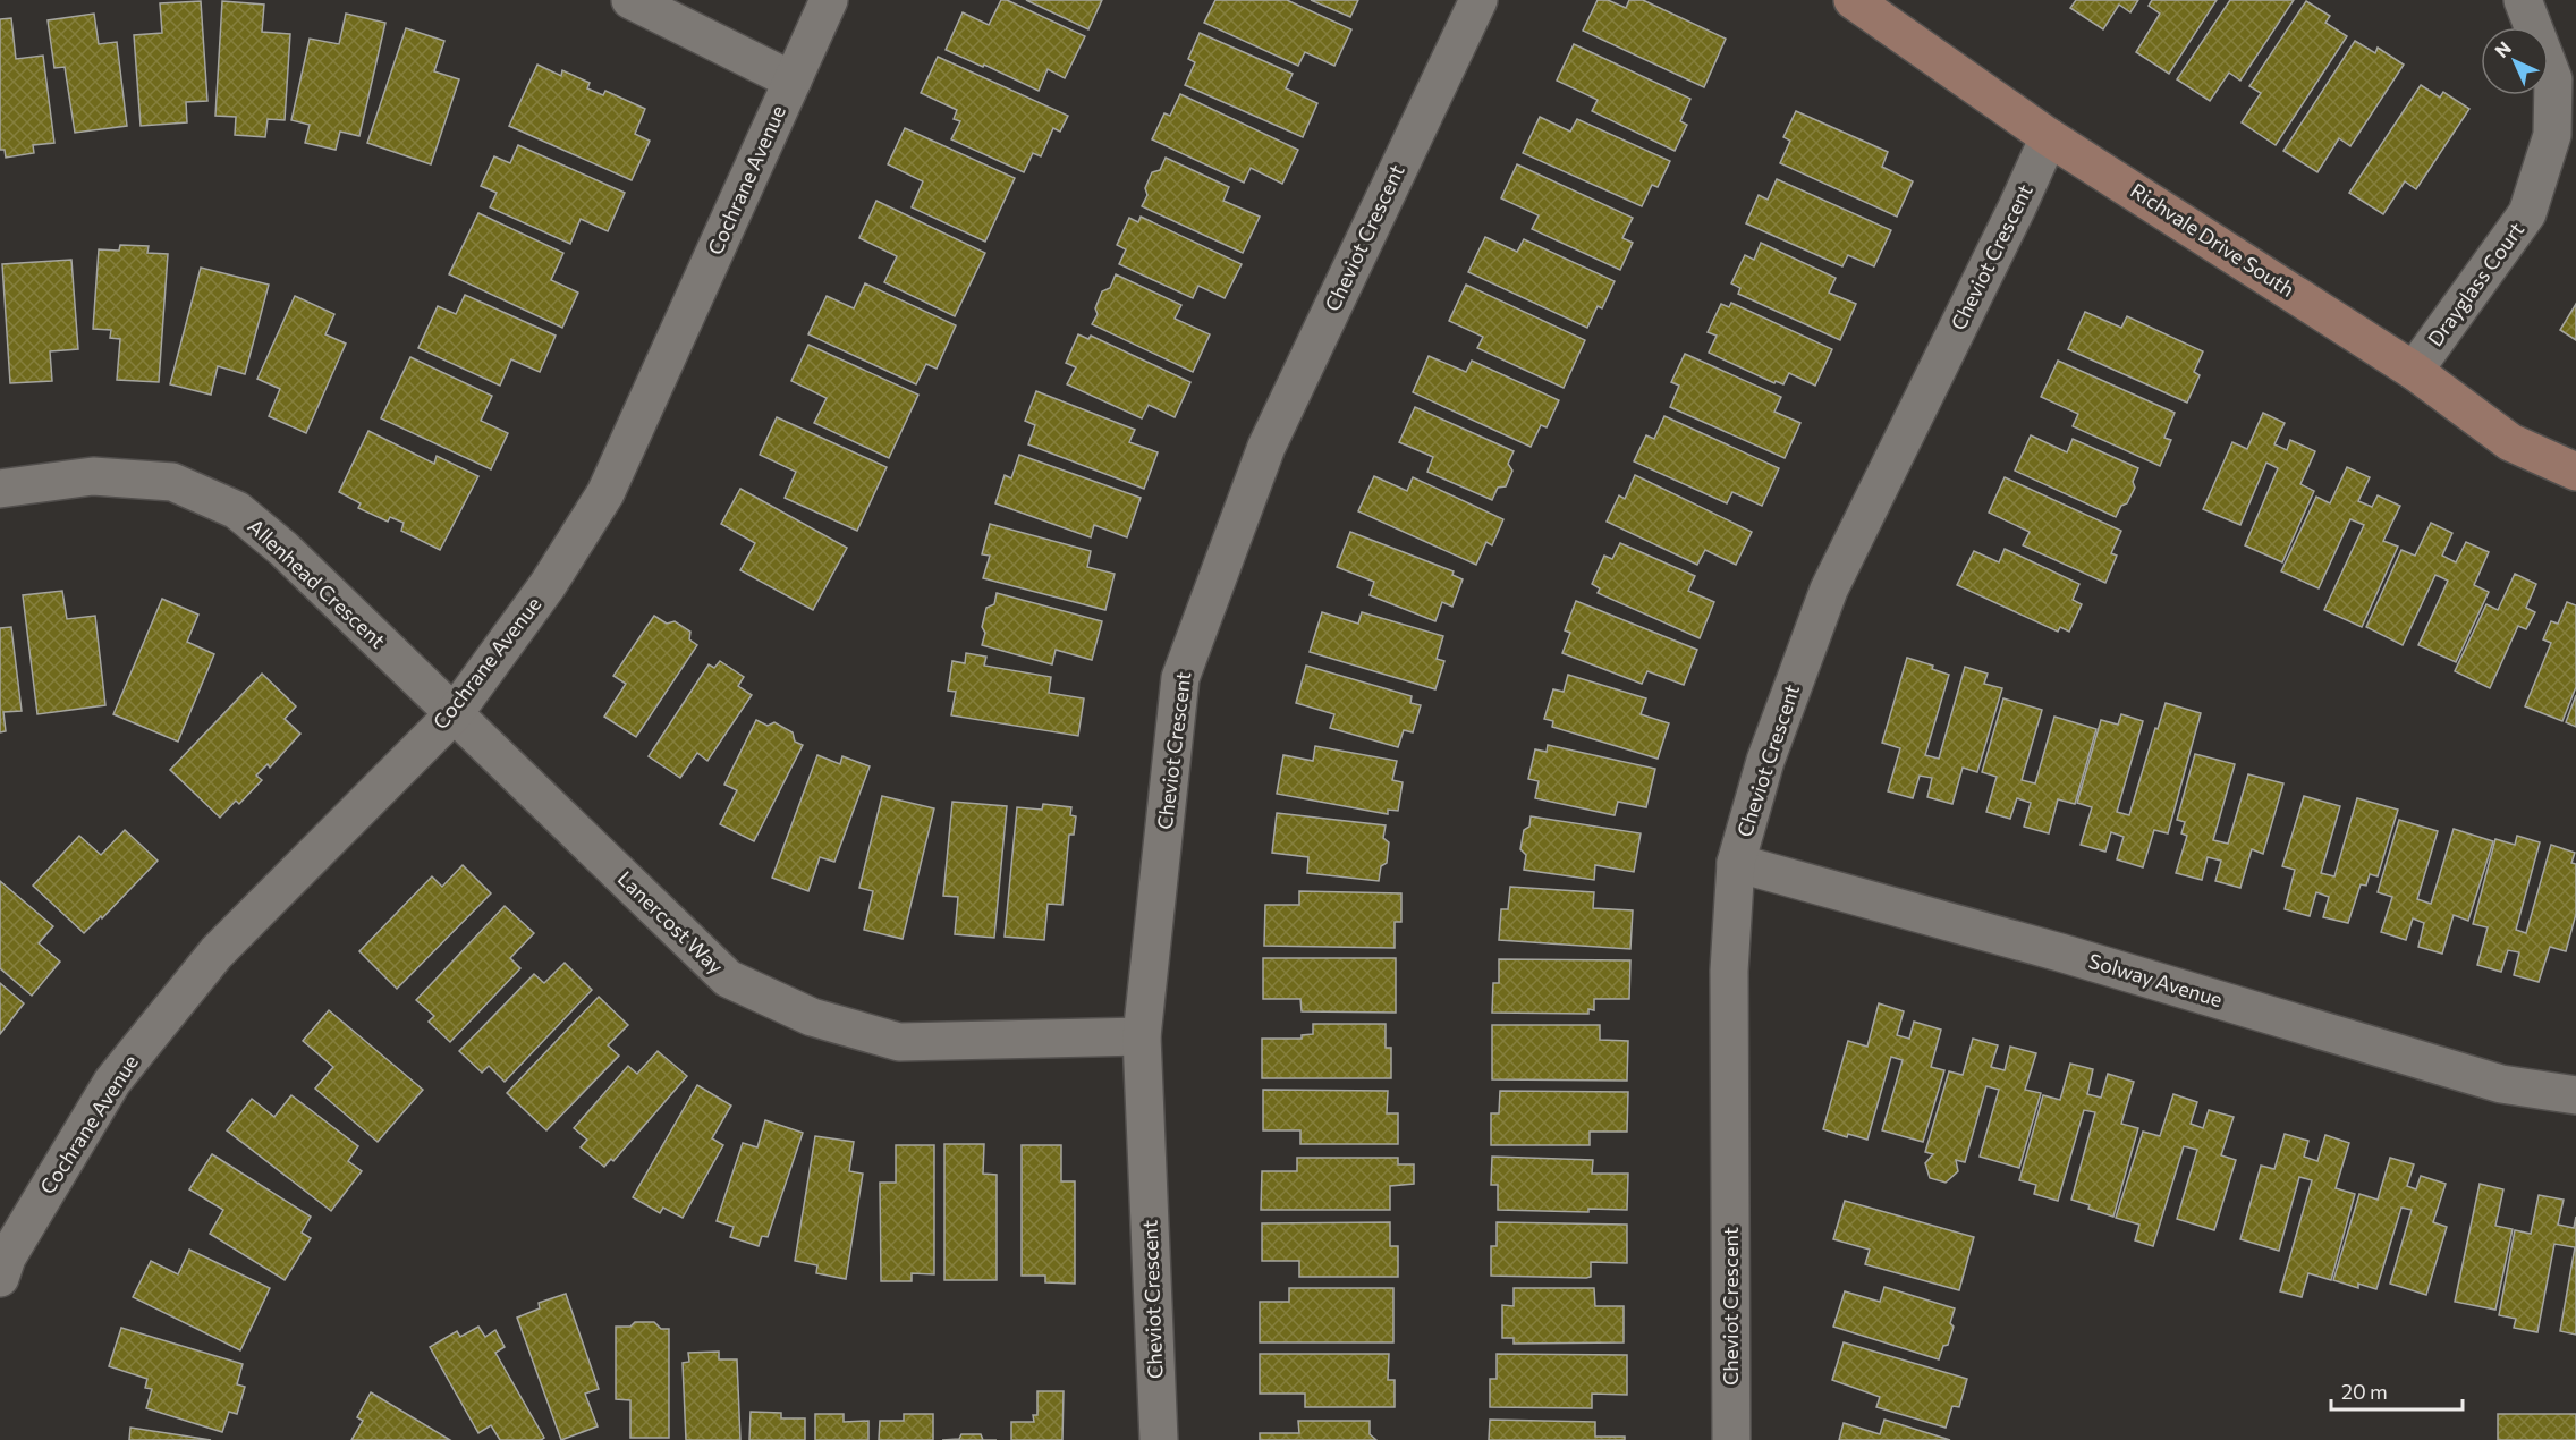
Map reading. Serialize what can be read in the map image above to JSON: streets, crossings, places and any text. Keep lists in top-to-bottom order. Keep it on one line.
{"streets":{"street":["Cochrane Avenue","Cheviot Crescent","Richvale Drive South","Drayglass Court","Allenhead Crescent","Lanercost Way","Solway Avenue"]},"crossings":[["Cochrane Avenue","Allenhead Crescent"],["Cochrane Avenue","Lanercost Way"],["Cheviot Crescent","Richvale Drive South"],["Cheviot Crescent","Lanercost Way"],["Cheviot Crescent","Solway Avenue"],["Richvale Drive South","Drayglass Court"],["Allenhead Crescent","Lanercost Way"]],"scale_bar":"20 m","north":"top left"}
